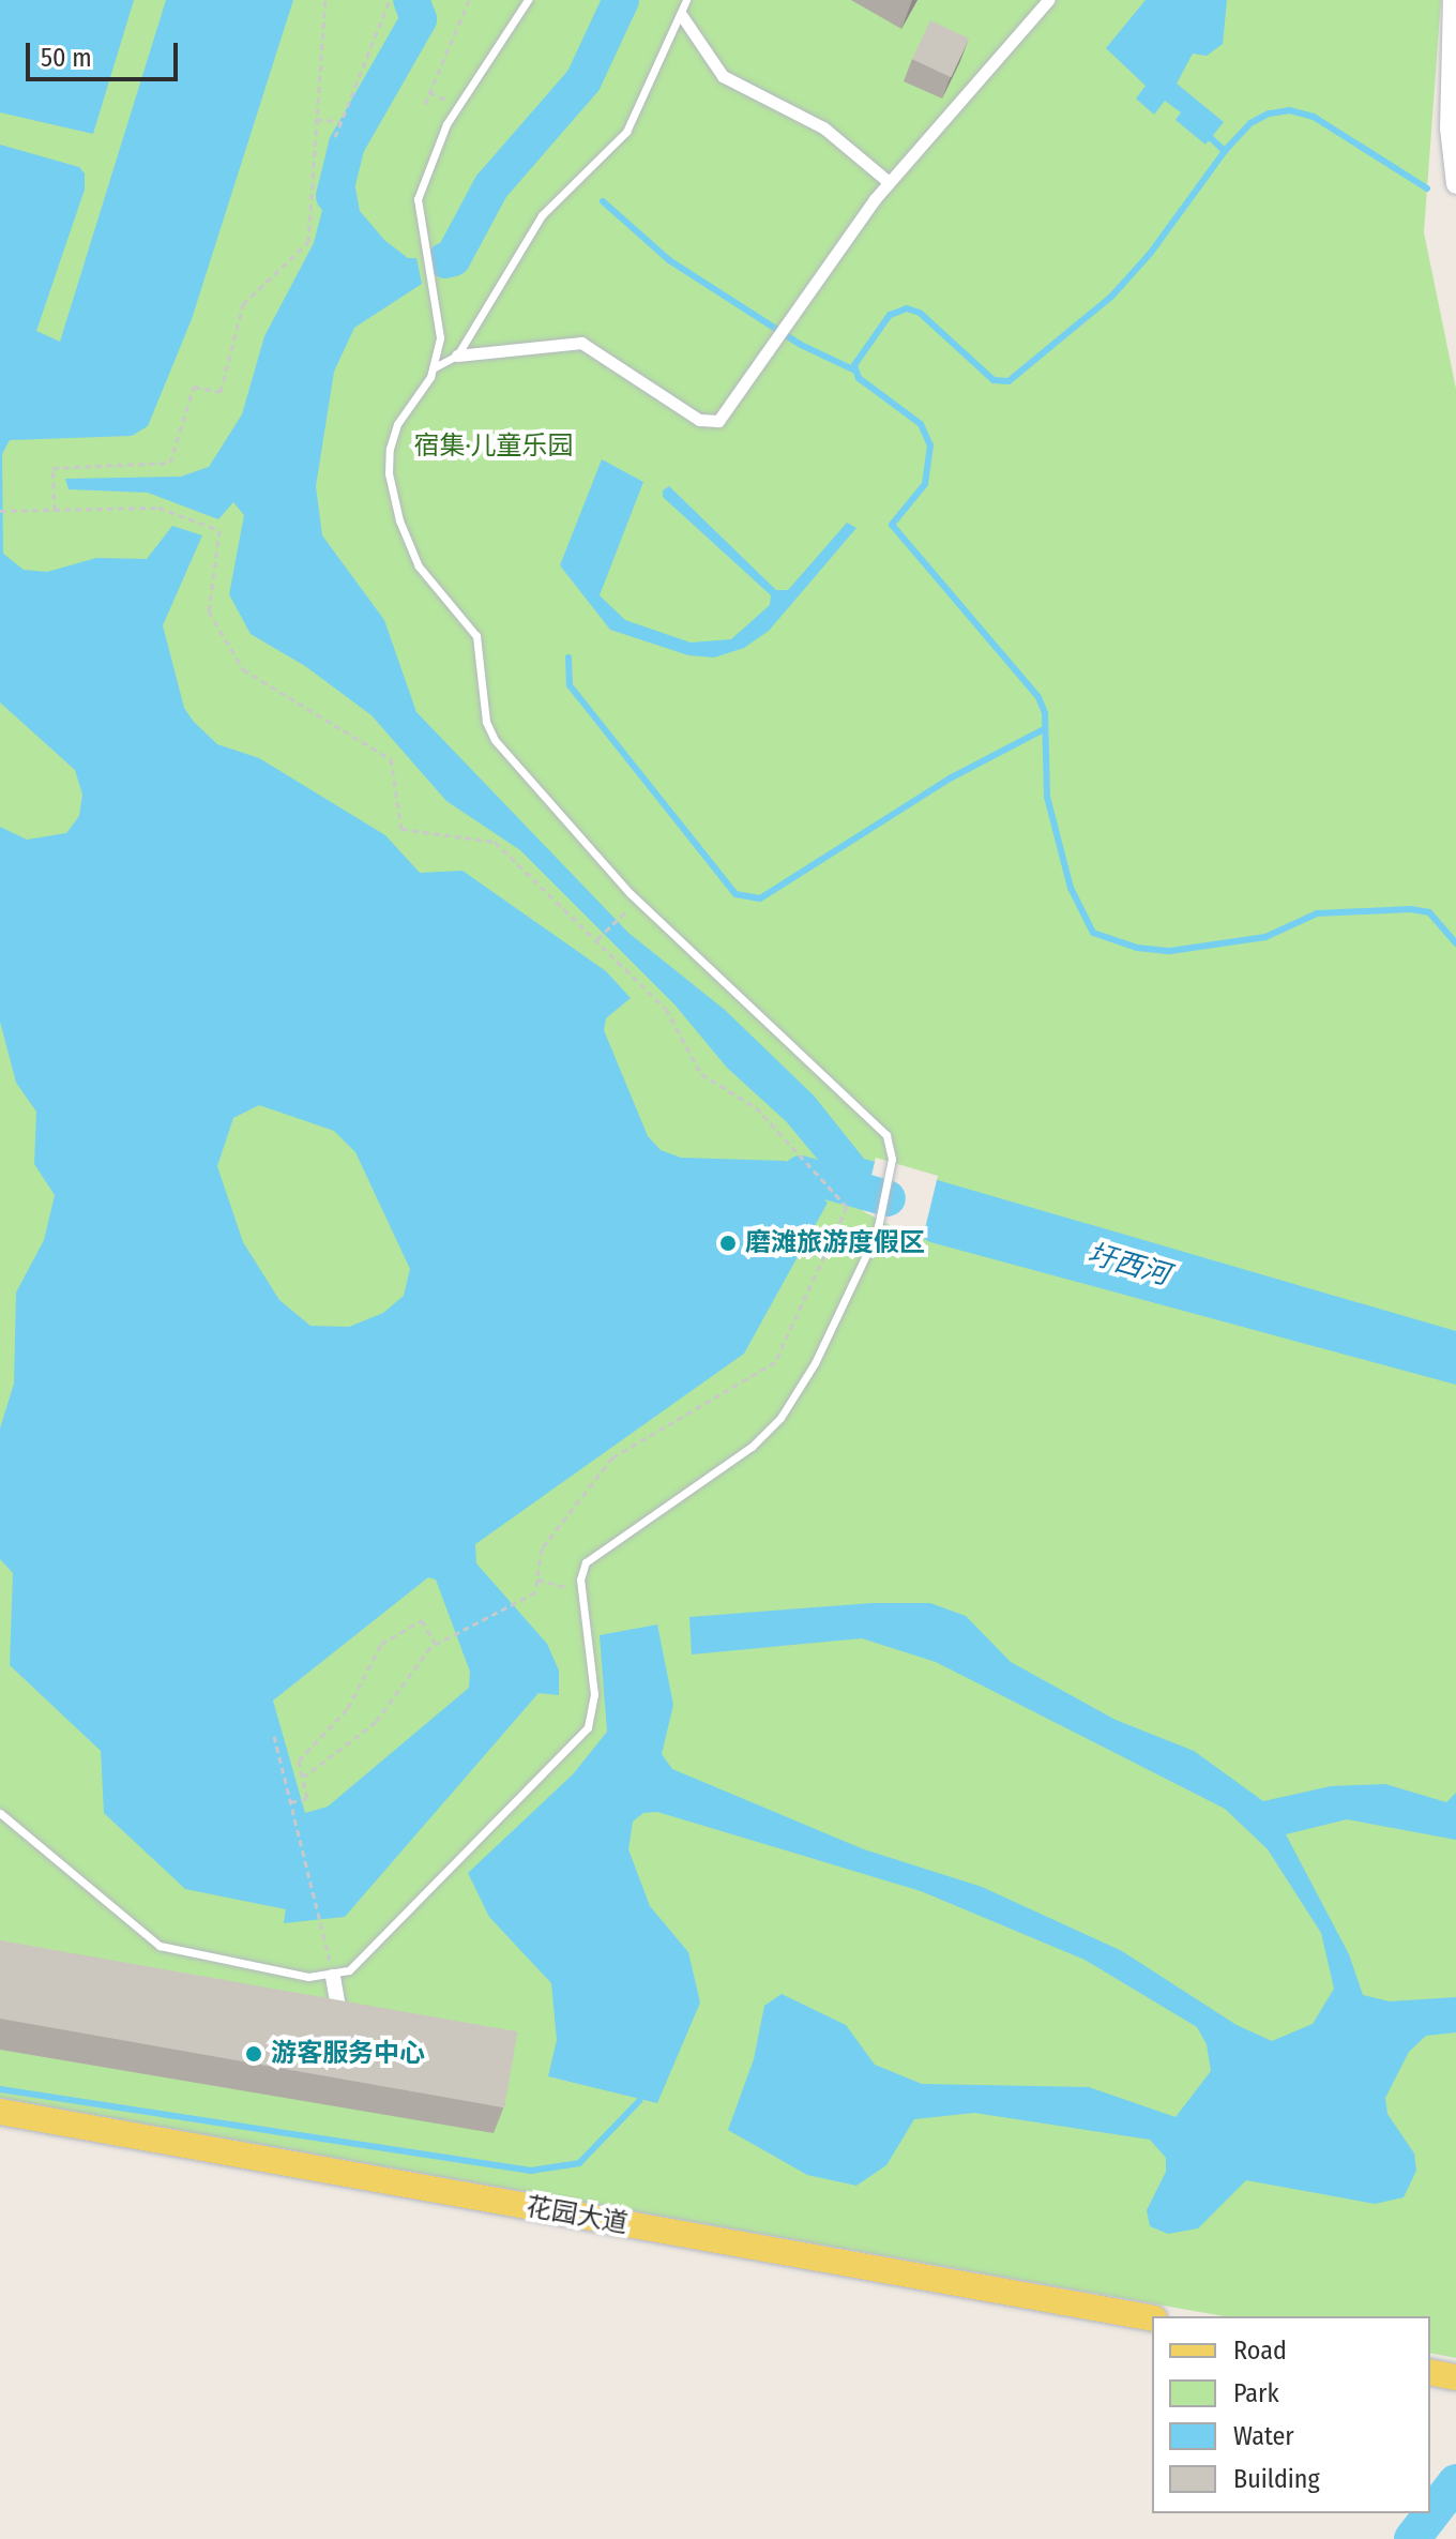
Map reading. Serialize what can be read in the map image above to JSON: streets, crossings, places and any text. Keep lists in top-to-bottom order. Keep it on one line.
{"streets":{"main road":["花园大道"]},"water":["圩西河"],"parks":["宿集·儿童乐园"],"places":["磨滩旅游度假区","游客服务中心"],"legend":["Road","Park","Water","Building"],"scale_bar":"50 m"}
